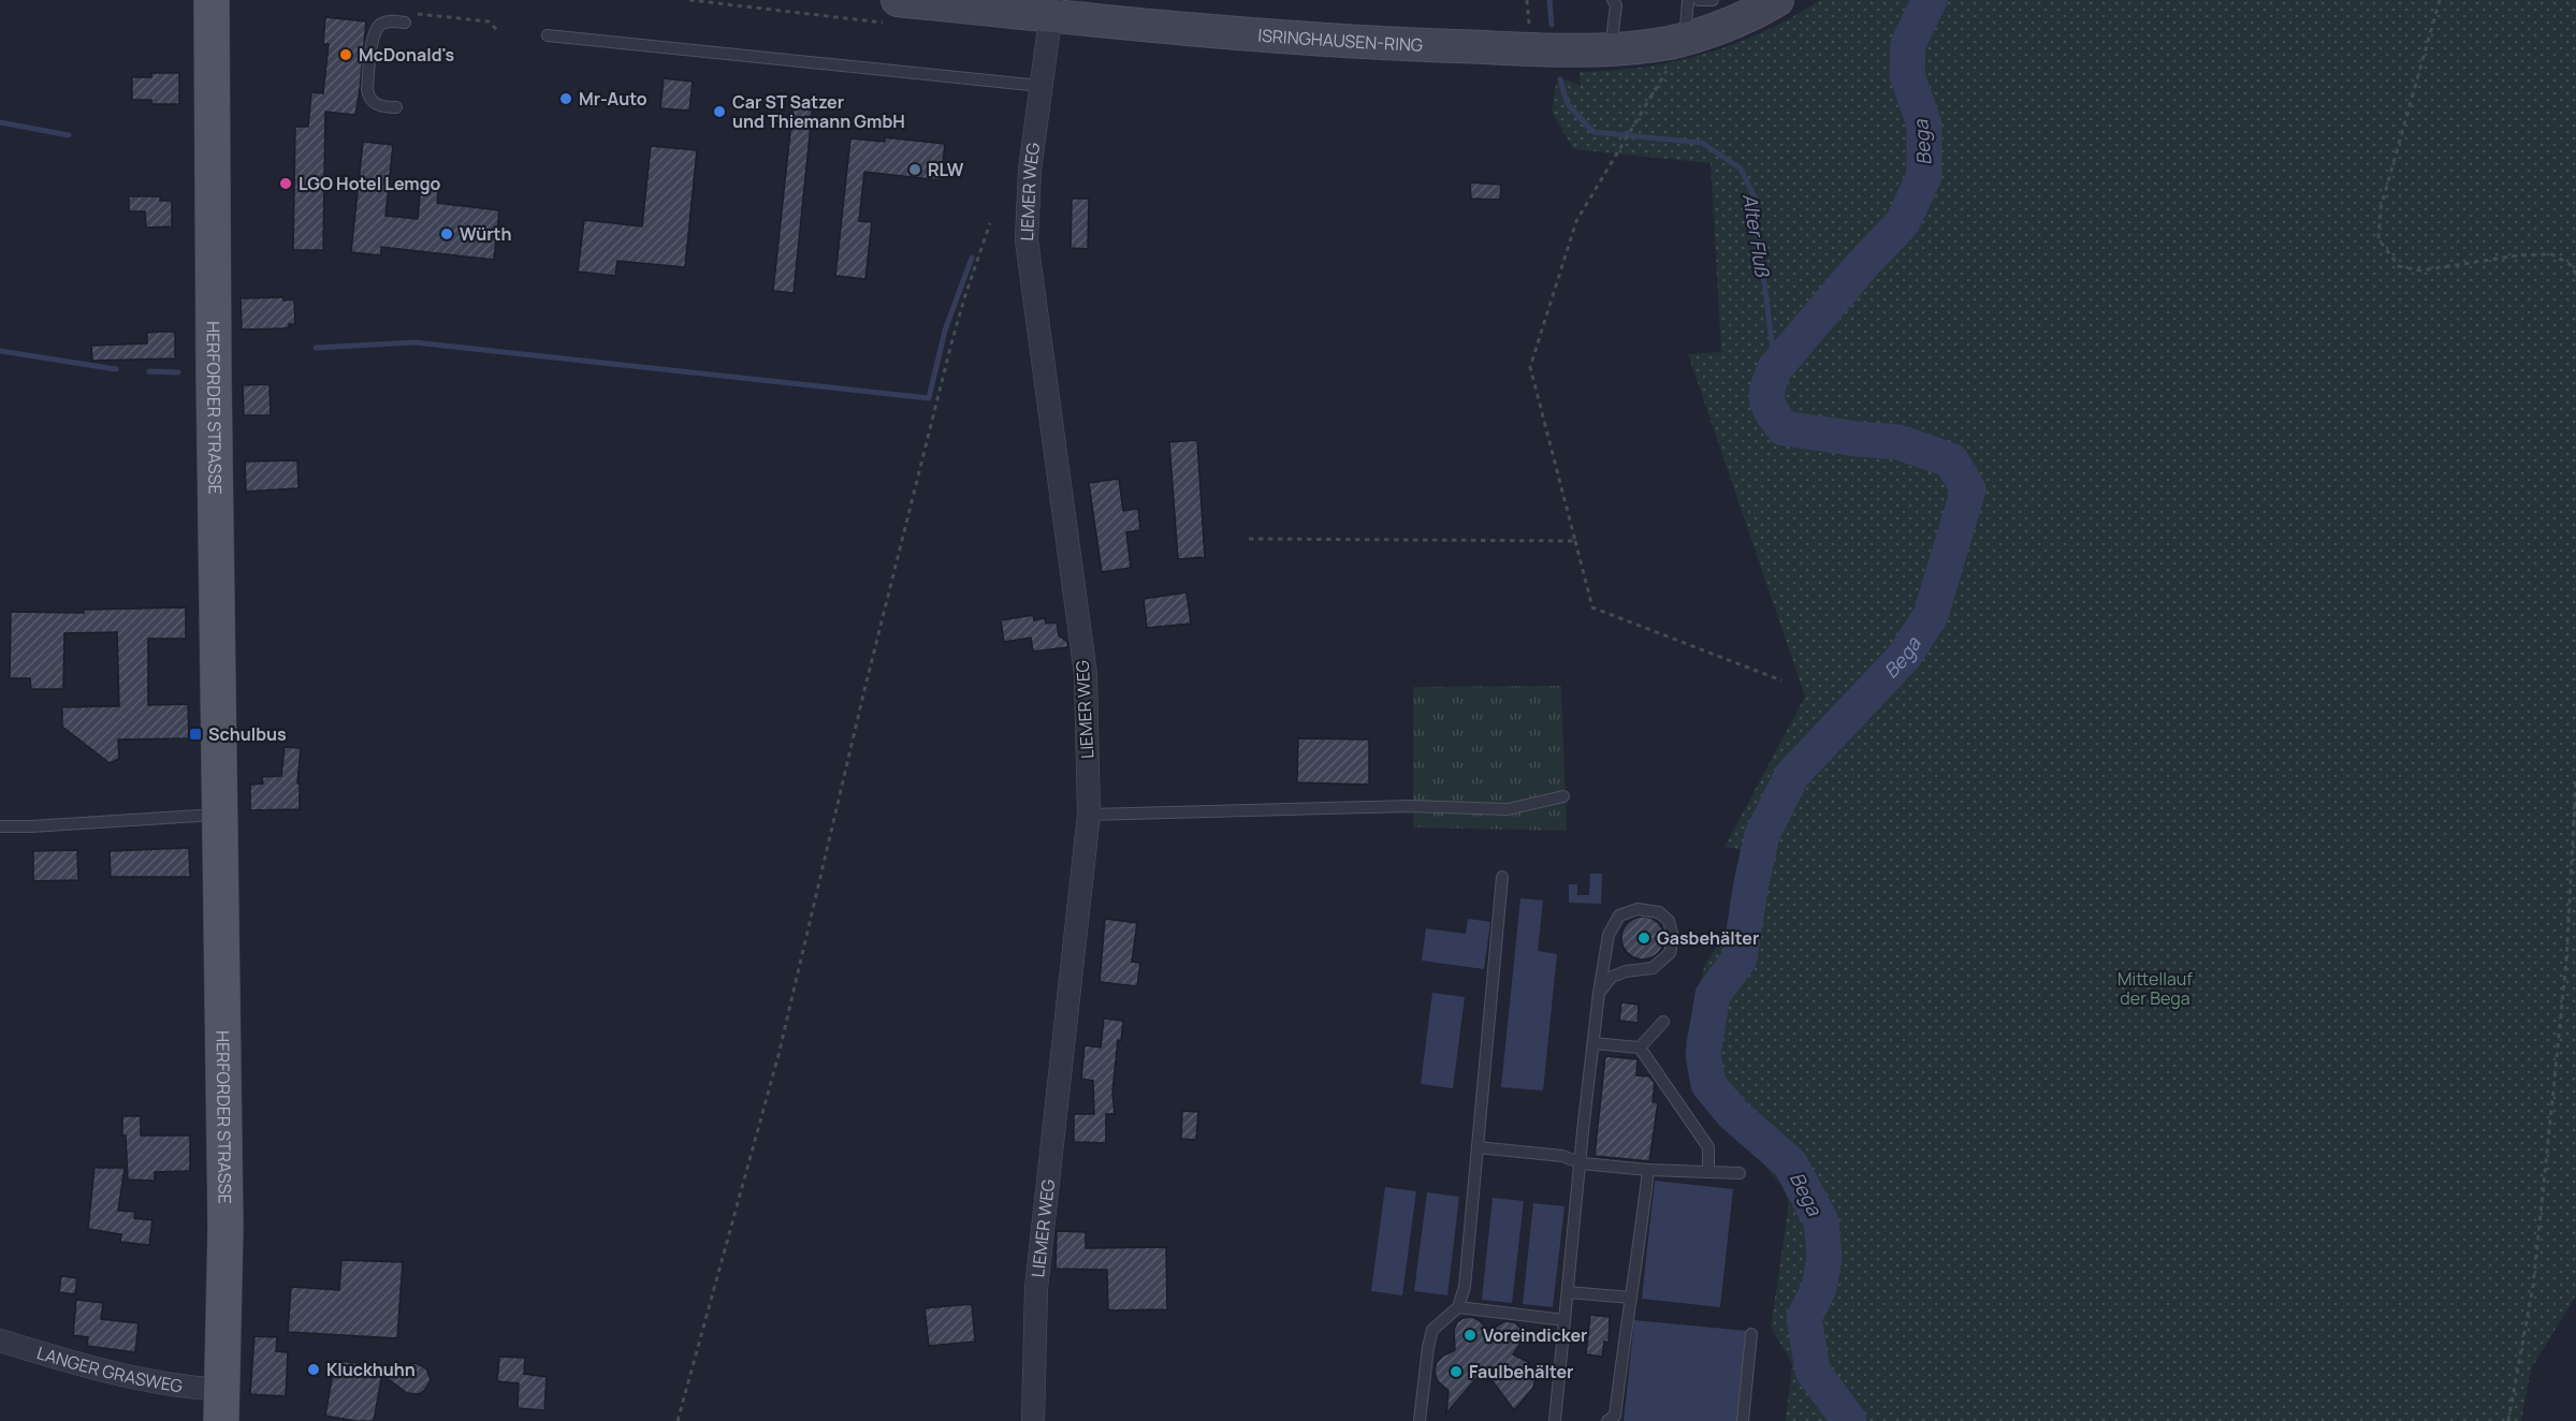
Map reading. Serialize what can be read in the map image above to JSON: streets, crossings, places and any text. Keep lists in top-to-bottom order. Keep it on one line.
{"streets":{"main road":["HERFORDER STRASSE"],"street":["ISRINGHAUSEN-RING","LIEMER WEG","LANGER GRASWEG"]},"crossings":[["ISRINGHAUSEN-RING","LIEMER WEG"],["HERFORDER STRASSE","LANGER GRASWEG"]],"water":["Bega","Alter Fluß"],"parks":["Mittellauf der Bega"],"places":{"other":["McDonald's","Mr-Auto","Car ST Satzer und Thiemann GmbH","RLW","LGO Hotel Lemgo","Würth","Gasbehälter","Voreindicker","Kluckhuhn","Faulbehälter"],"transit":["Schulbus"]}}
